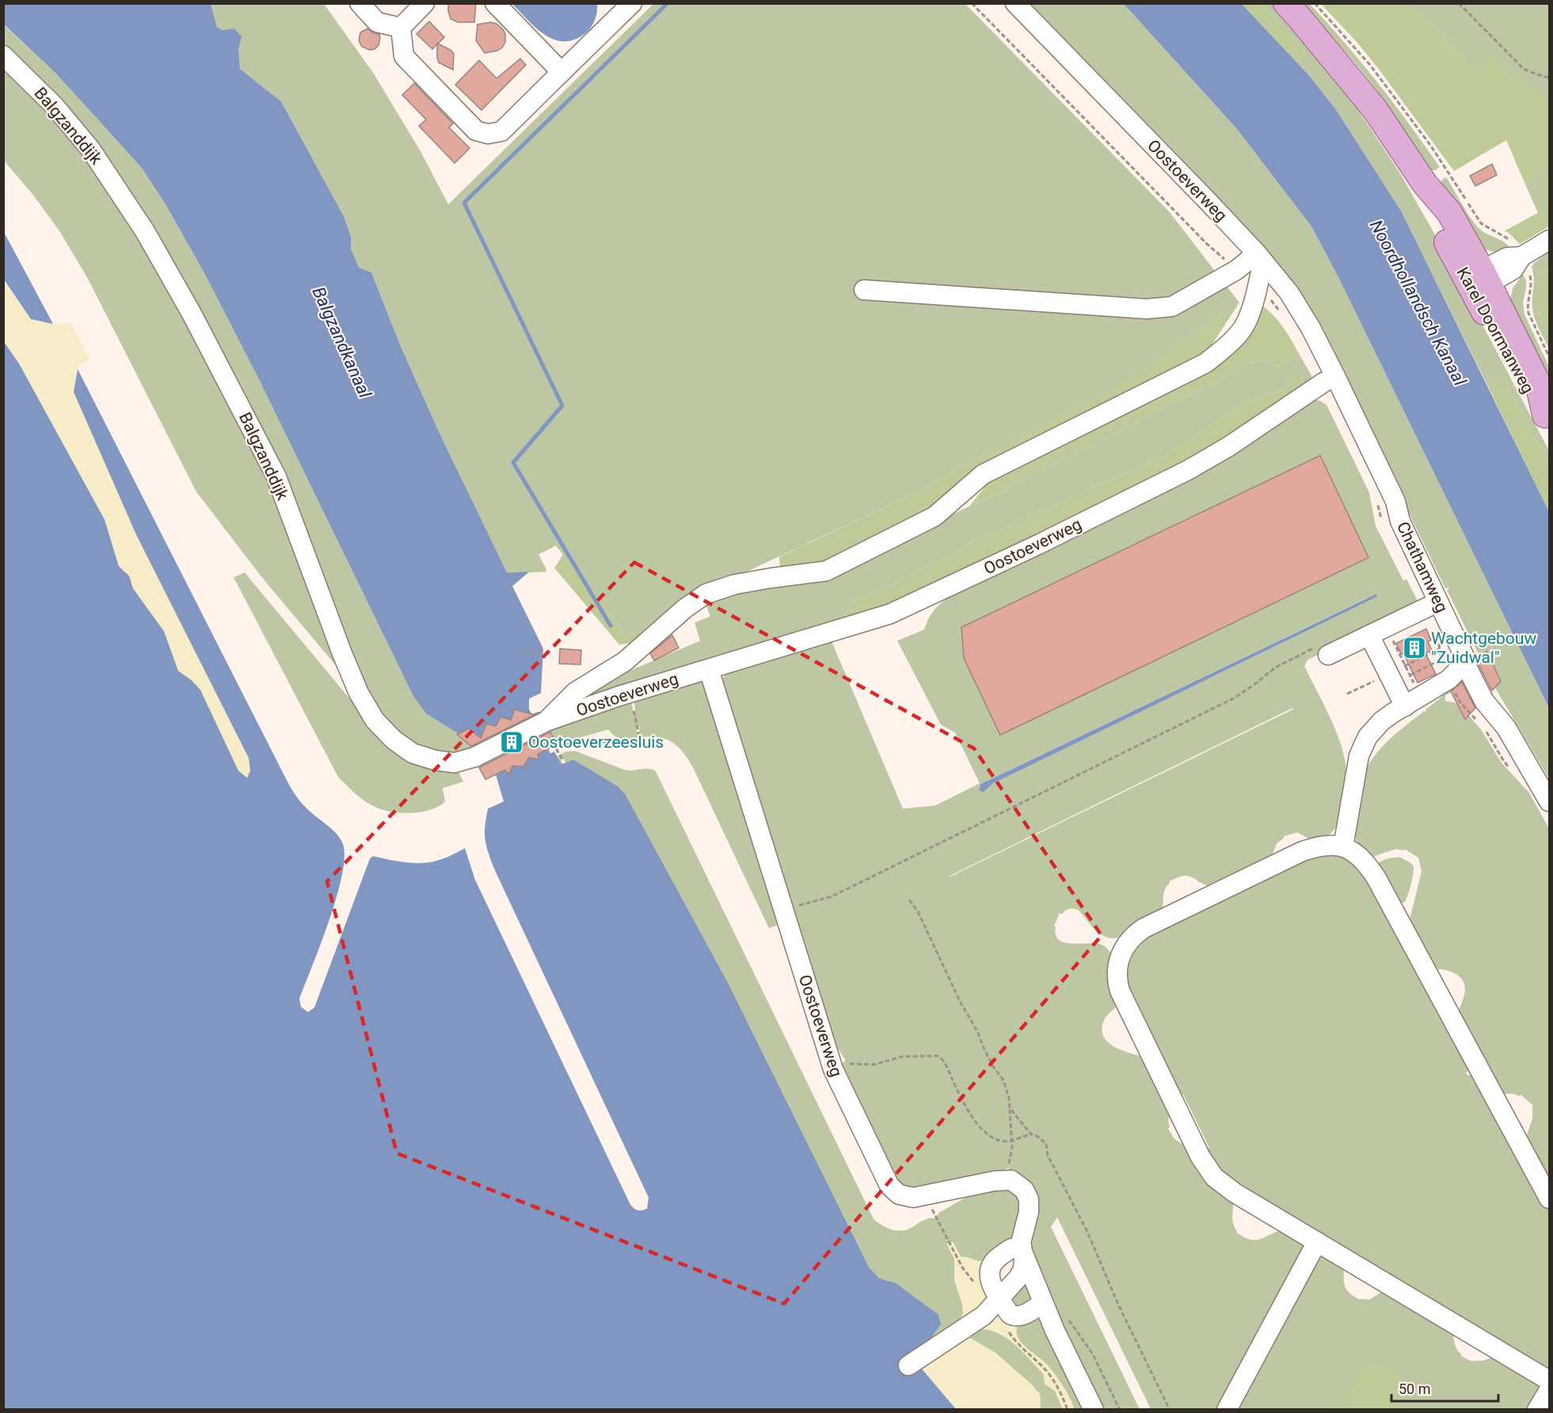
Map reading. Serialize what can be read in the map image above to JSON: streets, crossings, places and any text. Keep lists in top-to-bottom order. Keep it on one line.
{"streets":{"main road":["Karel Doormanweg"],"street":["Balgzanddijk","Oostoeverweg","Chathamweg"]},"crossings":[["Balgzanddijk","Oostoeverweg"],["Oostoeverweg","Chathamweg"]],"water":["Noordhollandsch Kanaal","Balgzandkanaal"],"places":{"building":["Wachtgebouw \"Zuidwal\"","Oostoeverzeesluis"]},"scale_bar":"50 m"}
